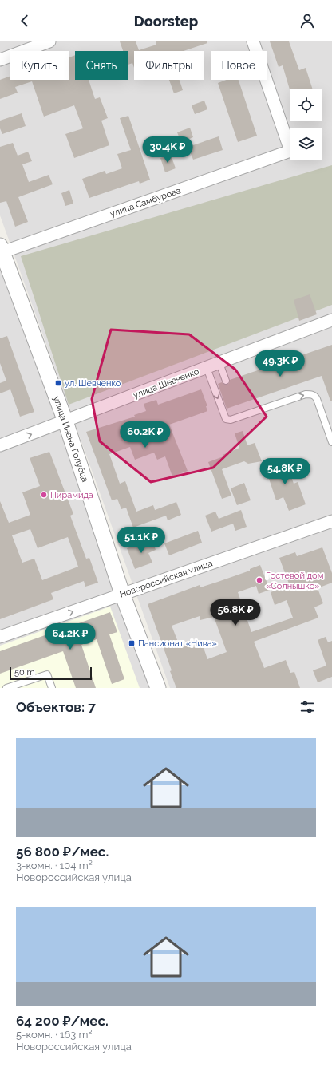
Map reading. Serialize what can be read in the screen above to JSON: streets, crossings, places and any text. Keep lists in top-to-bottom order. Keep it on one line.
{"streets":{"street":["улица Самбурова","улица Шевченко","улица Ивана Голубца","Новороссийская улица"]},"crossings":[["улица Самбурова","улица Ивана Голубца"],["улица Шевченко","улица Ивана Голубца"],["улица Ивана Голубца","Новороссийская улица"]],"one_way":["Новороссийская улица"],"places":{"transit":["ул. Шевченко","Пансионат «Нива»"],"other":["Пирамида","Гостевой дом «Солнышко»"]},"scale_bar":"50 m","page":{"header":"Doorstep","chip":["Купить","Снять","Фильтры","Новое"],"price":["30.4K ₽","49.3K ₽","60.2K ₽","54.8K ₽","51.1K ₽","56.8K ₽","64.2K ₽"],"scale":"50 m","heading":"Объектов: 7","list":[{"name":"56 800 ₽/мес.","note":"3-комн. · 104 m² · Новороссийская улица"},{"name":"64 200 ₽/мес.","note":"5-комн. · 163 m² · Новороссийская улица"}]}}
